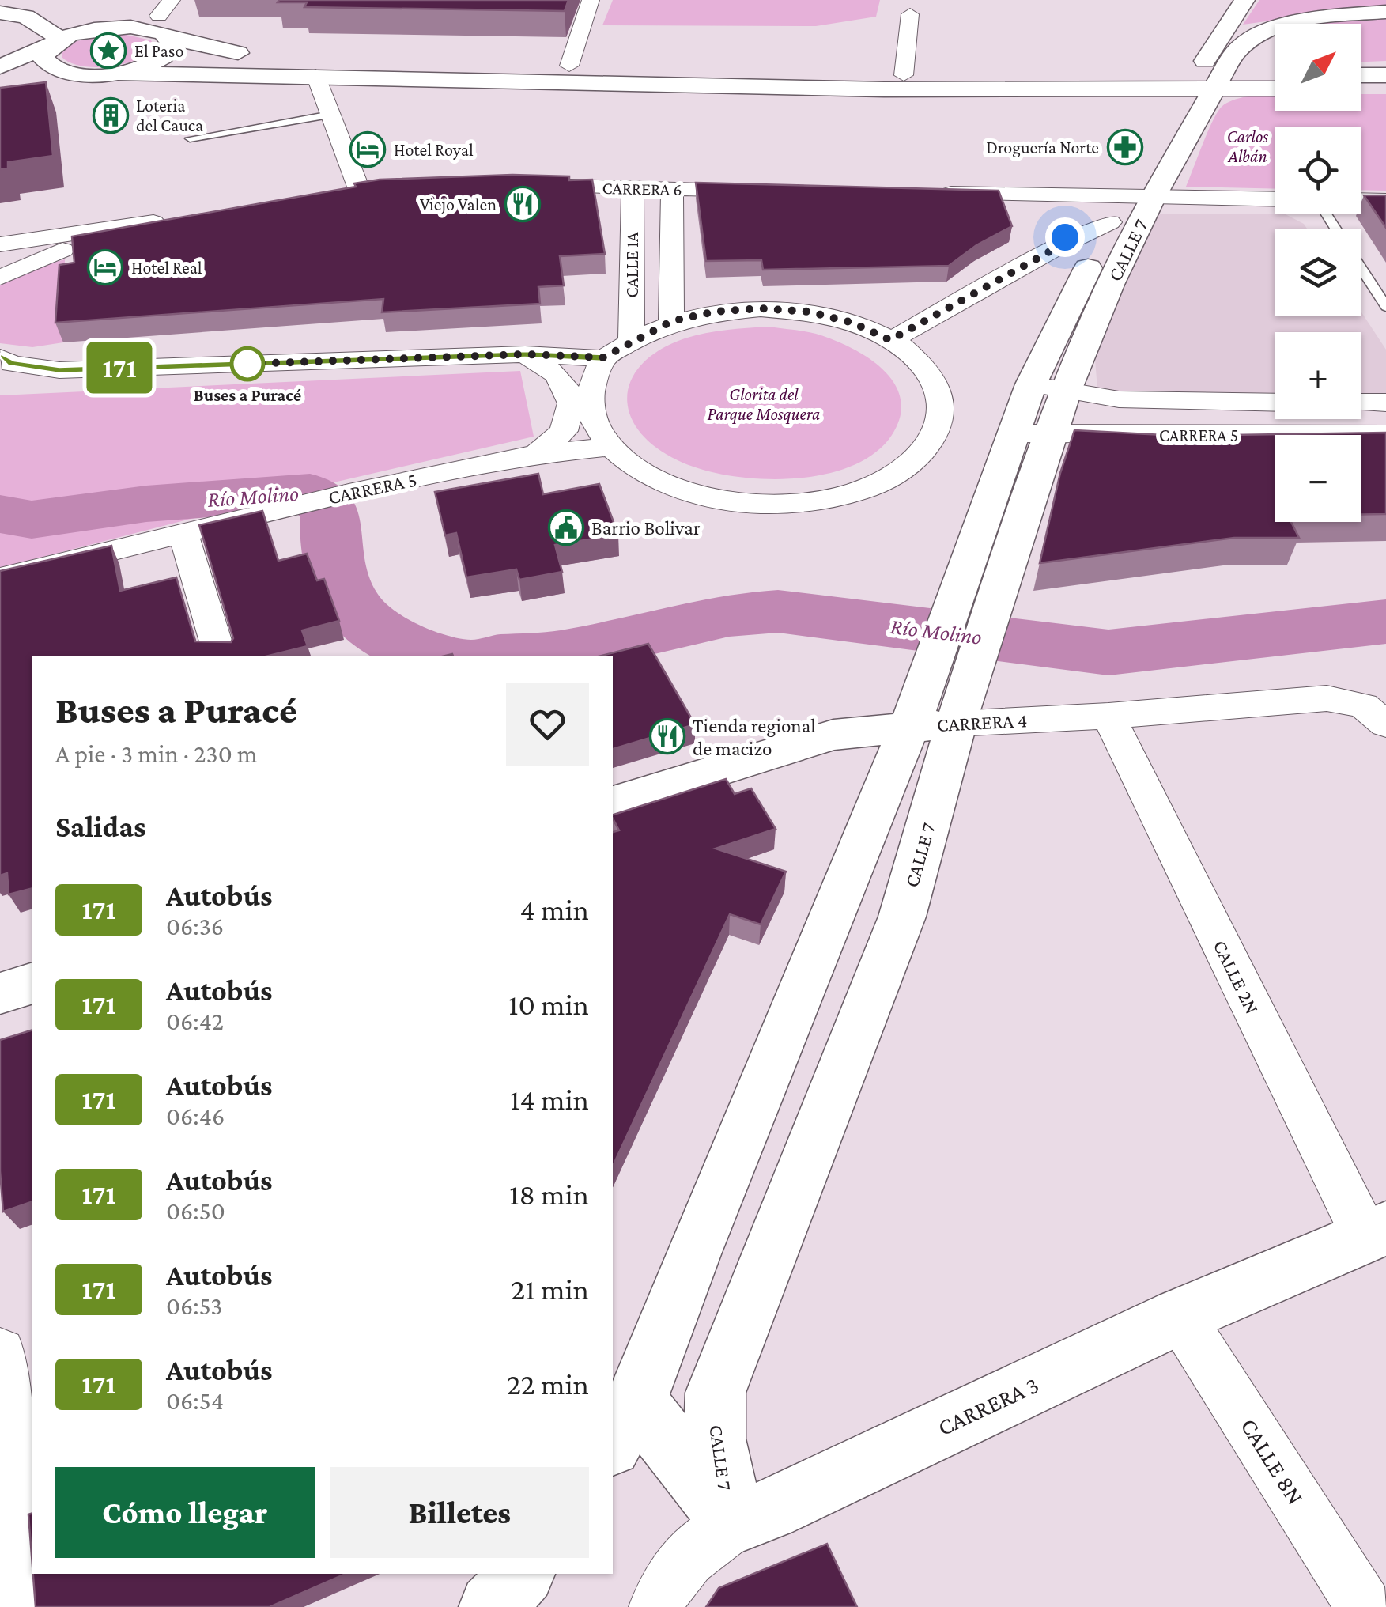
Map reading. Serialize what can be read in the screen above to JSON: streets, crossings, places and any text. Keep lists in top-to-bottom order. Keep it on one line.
{"streets":{"main road":["CALLE 7","CARRERA 4","CARRERA 3"],"street":["CARRERA 6","CALLE 1A","CARRERA 5","CALLE 2N","CALLE 8N"]},"crossings":[["CARRERA 6","CALLE 1A"],["CALLE 7","CARRERA 5"],["CALLE 7","CARRERA 4"],["CALLE 7","CARRERA 3"],["CALLE 1A","CARRERA 5"],["CARRERA 4","CALLE 2N"],["CALLE 2N","CARRERA 3"],["CARRERA 3","CALLE 8N"]],"water":["Río Molino"],"parks":["Carlos Albán","Glorita del Parque Mosquera"],"places":{"place":["El Paso"],"building":["Loteria del Cauca"],"pharmacy":["Droguería Norte"],"hotel":["Hotel Royal","Hotel Real"],"restaurant":["Viejo Valen","Tienda regional de macizo"],"other":["Buses a Puracé"],"public building":["Barrio Bolivar"]},"lines":["bus line 171"],"north":"top right","page":{"on_map":"171","map_buttons":["+","−"],"heading":[["Buses a Puracé","A pie · 3 min · 230 m"],"Salidas"],"list":[{"mark":"171","name":"Autobús","note":"06:36","value":"4 min"},{"mark":"171","name":"Autobús","note":"06:42","value":"10 min"},{"mark":"171","name":"Autobús","note":"06:46","value":"14 min"},{"mark":"171","name":"Autobús","note":"06:50","value":"18 min"},{"mark":"171","name":"Autobús","note":"06:53","value":"21 min"},{"mark":"171","name":"Autobús","note":"06:54","value":"22 min"}],"buttons":["Cómo llegar","Billetes"]}}
